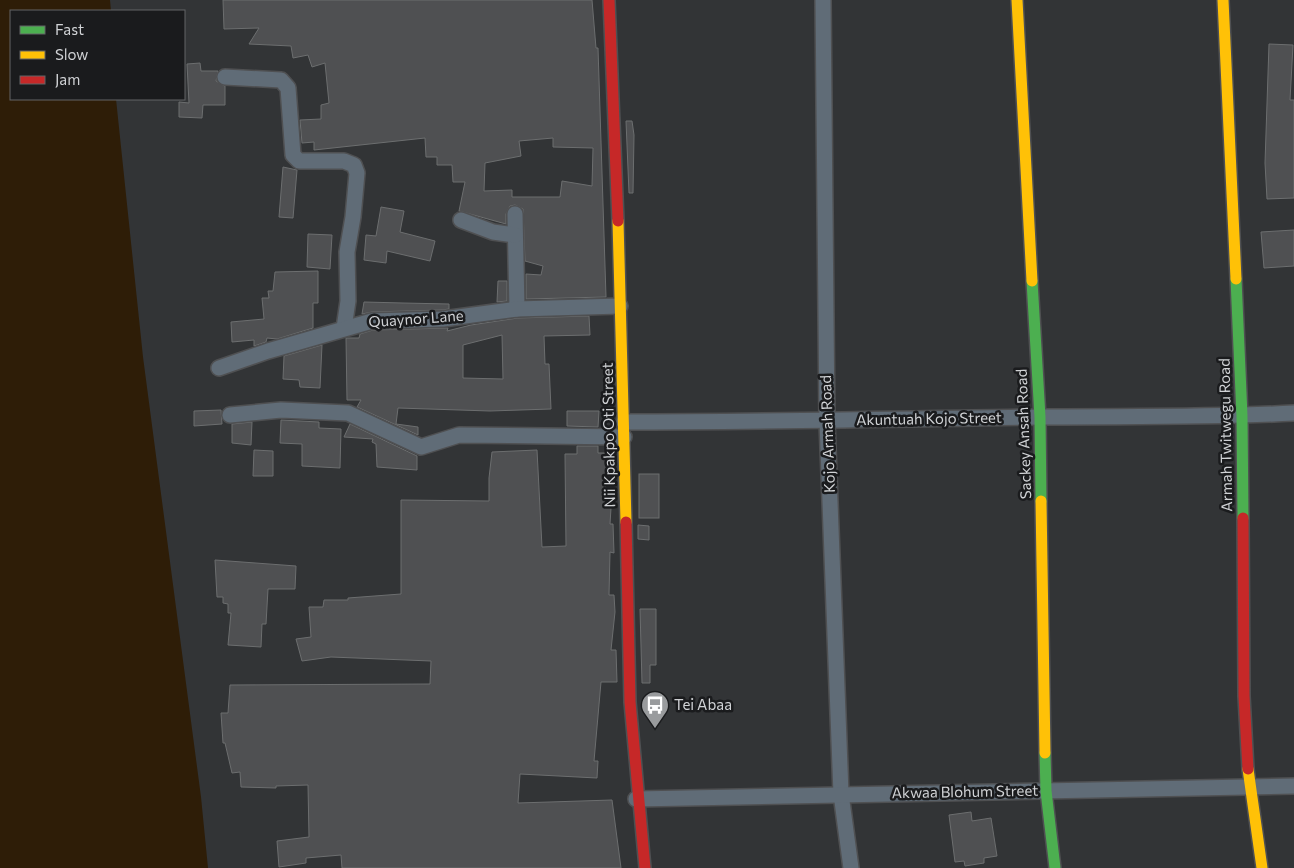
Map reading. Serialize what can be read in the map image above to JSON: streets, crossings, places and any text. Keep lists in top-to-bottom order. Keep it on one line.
{"streets":{"street":["Quaynor Lane","Akuntuah Kojo Street","Kojo Armah Road","Sackey Ansah Road","Nii Kpakpo Oti Street","Armah Twitwegu Road","Akwaa Blohum Street"]},"crossings":[["Quaynor Lane","Nii Kpakpo Oti Street"],["Akuntuah Kojo Street","Kojo Armah Road"],["Akuntuah Kojo Street","Sackey Ansah Road"],["Akuntuah Kojo Street","Nii Kpakpo Oti Street"],["Akuntuah Kojo Street","Armah Twitwegu Road"],["Kojo Armah Road","Akwaa Blohum Street"],["Sackey Ansah Road","Akwaa Blohum Street"],["Nii Kpakpo Oti Street","Akwaa Blohum Street"],["Armah Twitwegu Road","Akwaa Blohum Street"]],"places":{"bus stop":["Tei Abaa"]},"legend":["Fast","Slow","Jam"]}
